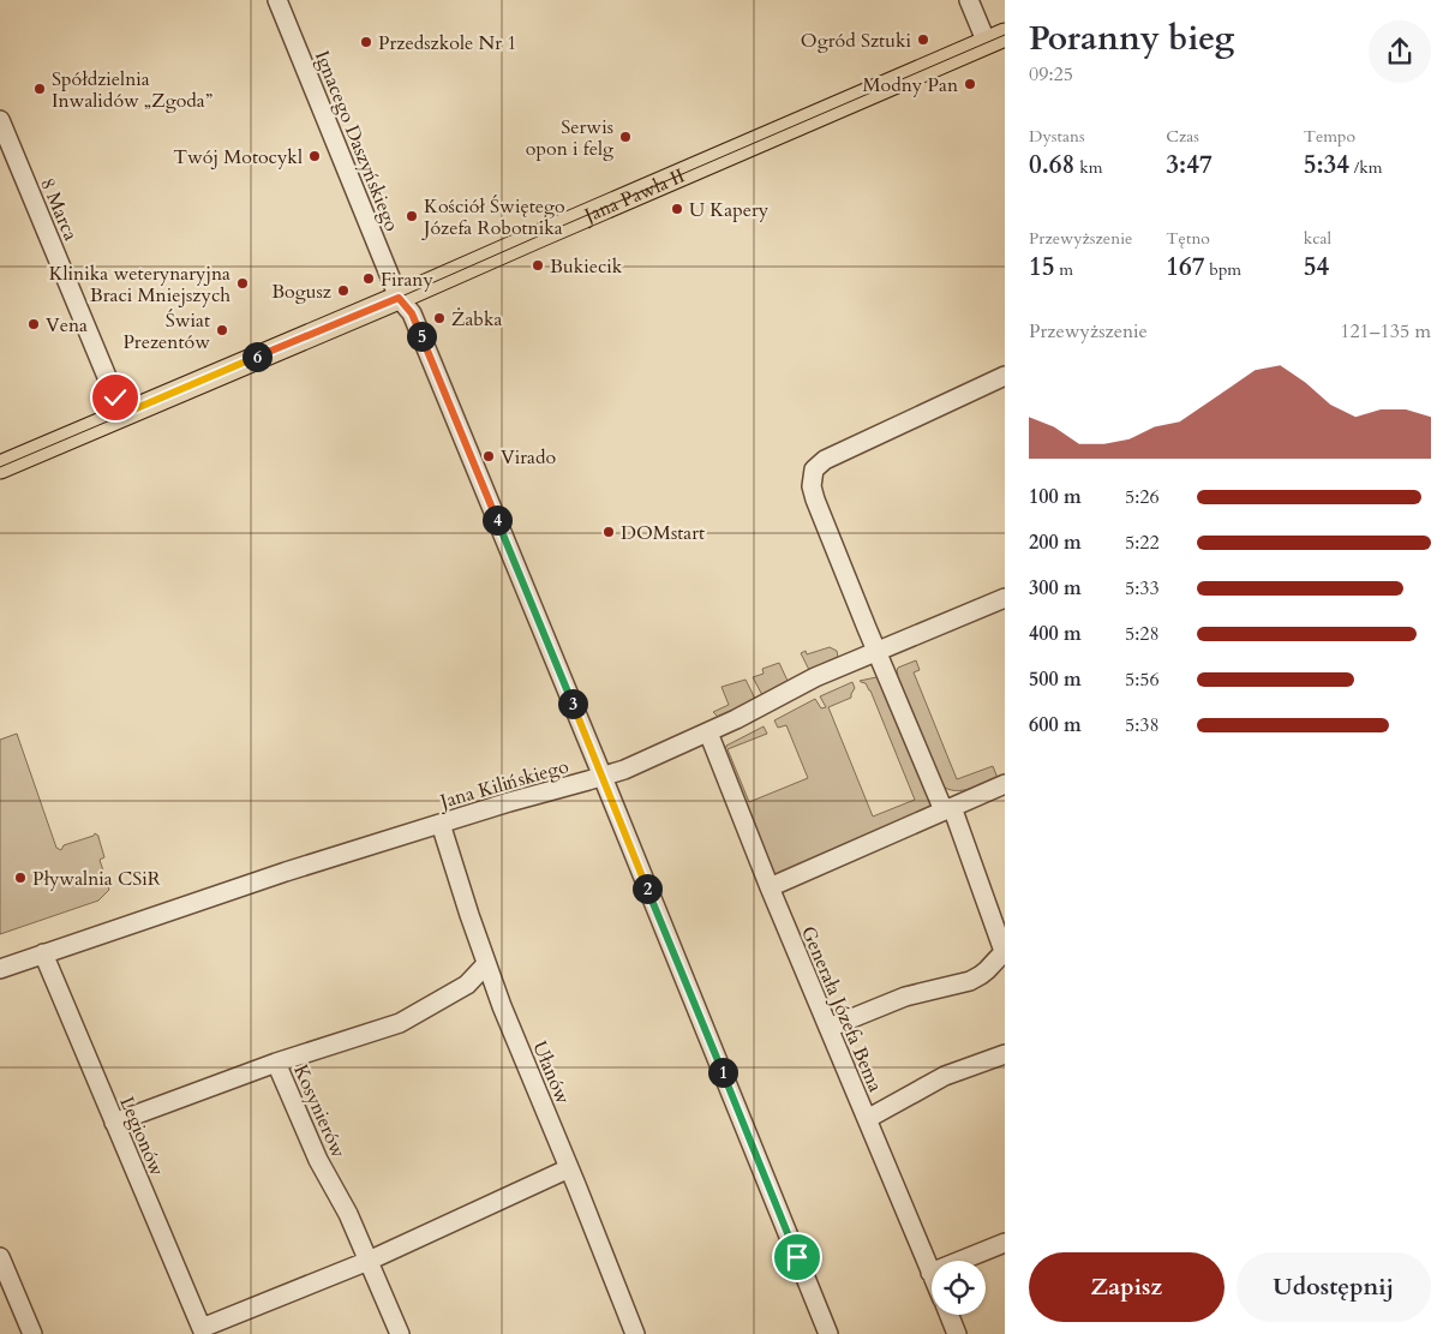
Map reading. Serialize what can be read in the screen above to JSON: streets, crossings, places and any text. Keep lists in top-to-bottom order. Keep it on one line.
{"streets":{"main road":["Jana Pawła II"],"street":["Ignacego Daszyńskiego","8 Marca","Jana Kilińskiego","Generała Józefa Bema","Ułanów","Kosynierów","Legionów"]},"crossings":[["Ignacego Daszyńskiego","Jana Pawła II"],["Ignacego Daszyńskiego","Jana Kilińskiego"],["Jana Pawła II","8 Marca"],["Jana Kilińskiego","Generała Józefa Bema"],["Jana Kilińskiego","Ułanów"],["Jana Kilińskiego","Legionów"],["Kosynierów","Legionów"]],"places":["Ogród Sztuki","Przedszkole Nr 1","Modny Pan","Spółdzielnia Inwalidów „Zgoda”","Serwis opon i felg","Twój Motocykl","U Kapery","Kościół Świętego Józefa Robotnika","Bukiecik","Firany","Klinika weterynaryjna Braci Mniejszych","Bogusz","Żabka","Vena","Świat Prezentów","Virado","DOMstart","Pływalnia CSiR"],"page":{"heading":["Poranny bieg","09:25"],"stats":[["Dystans","0.68 km"],["Czas","3:47"],["Tempo","5:34 /km"],["Przewyższenie","15 m"],["Tętno","167 bpm"],["kcal","54"]],"chart":["Przewyższenie","121–135 m"],"pins":["5","6","4","3","2","1"],"list":[{"name":"100 m","note":"5:26"},{"name":"200 m","note":"5:22"},{"name":"300 m","note":"5:33"},{"name":"400 m","note":"5:28"},{"name":"500 m","note":"5:56"},{"name":"600 m","note":"5:38"}],"buttons":["Zapisz","Udostępnij"]}}
